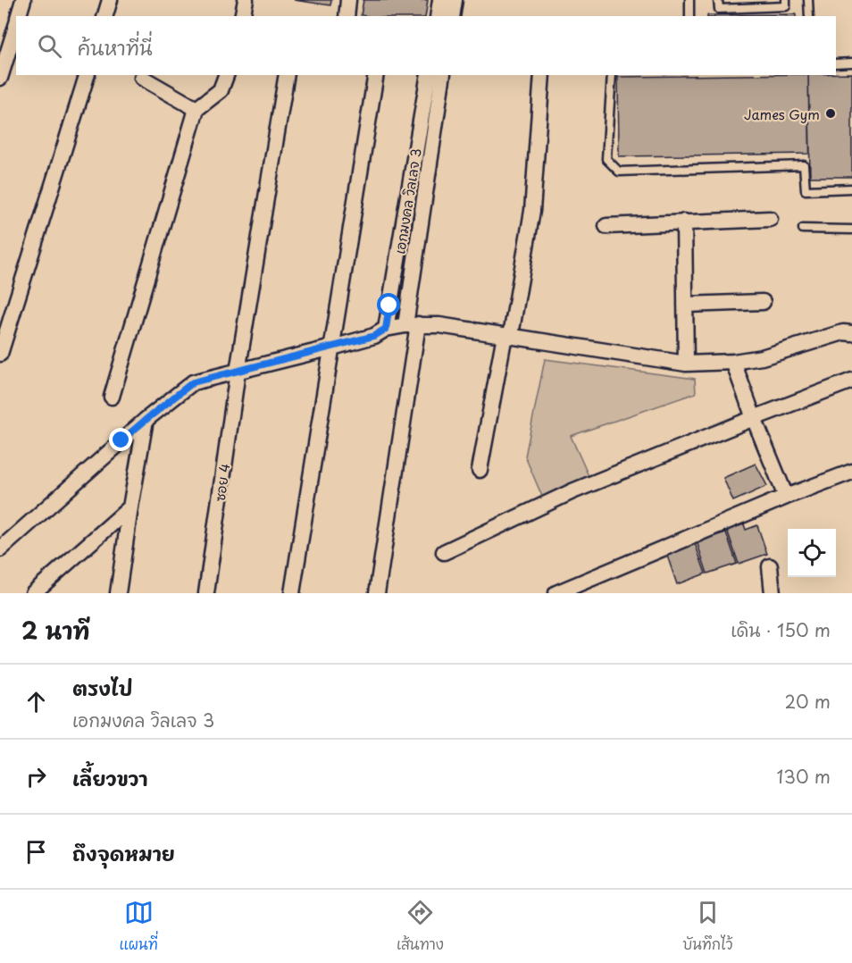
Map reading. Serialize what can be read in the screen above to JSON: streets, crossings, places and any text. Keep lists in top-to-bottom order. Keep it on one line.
{"streets":{"street":["เอกมงคล วิลเลจ 3","ซอย 4"]},"places":["James Gym"],"page":{"search":"ค้นหาที่นี่","heading":["2 นาที","เดิน · 150 m"],"list":[["ตรงไป","เอกมงคล วิลเลจ 3","20 m"],["เลี้ยวขวา","130 m"],"ถึงจุดหมาย"],"nav":["แผนที่","เส้นทาง","บันทึกไว้"]}}
